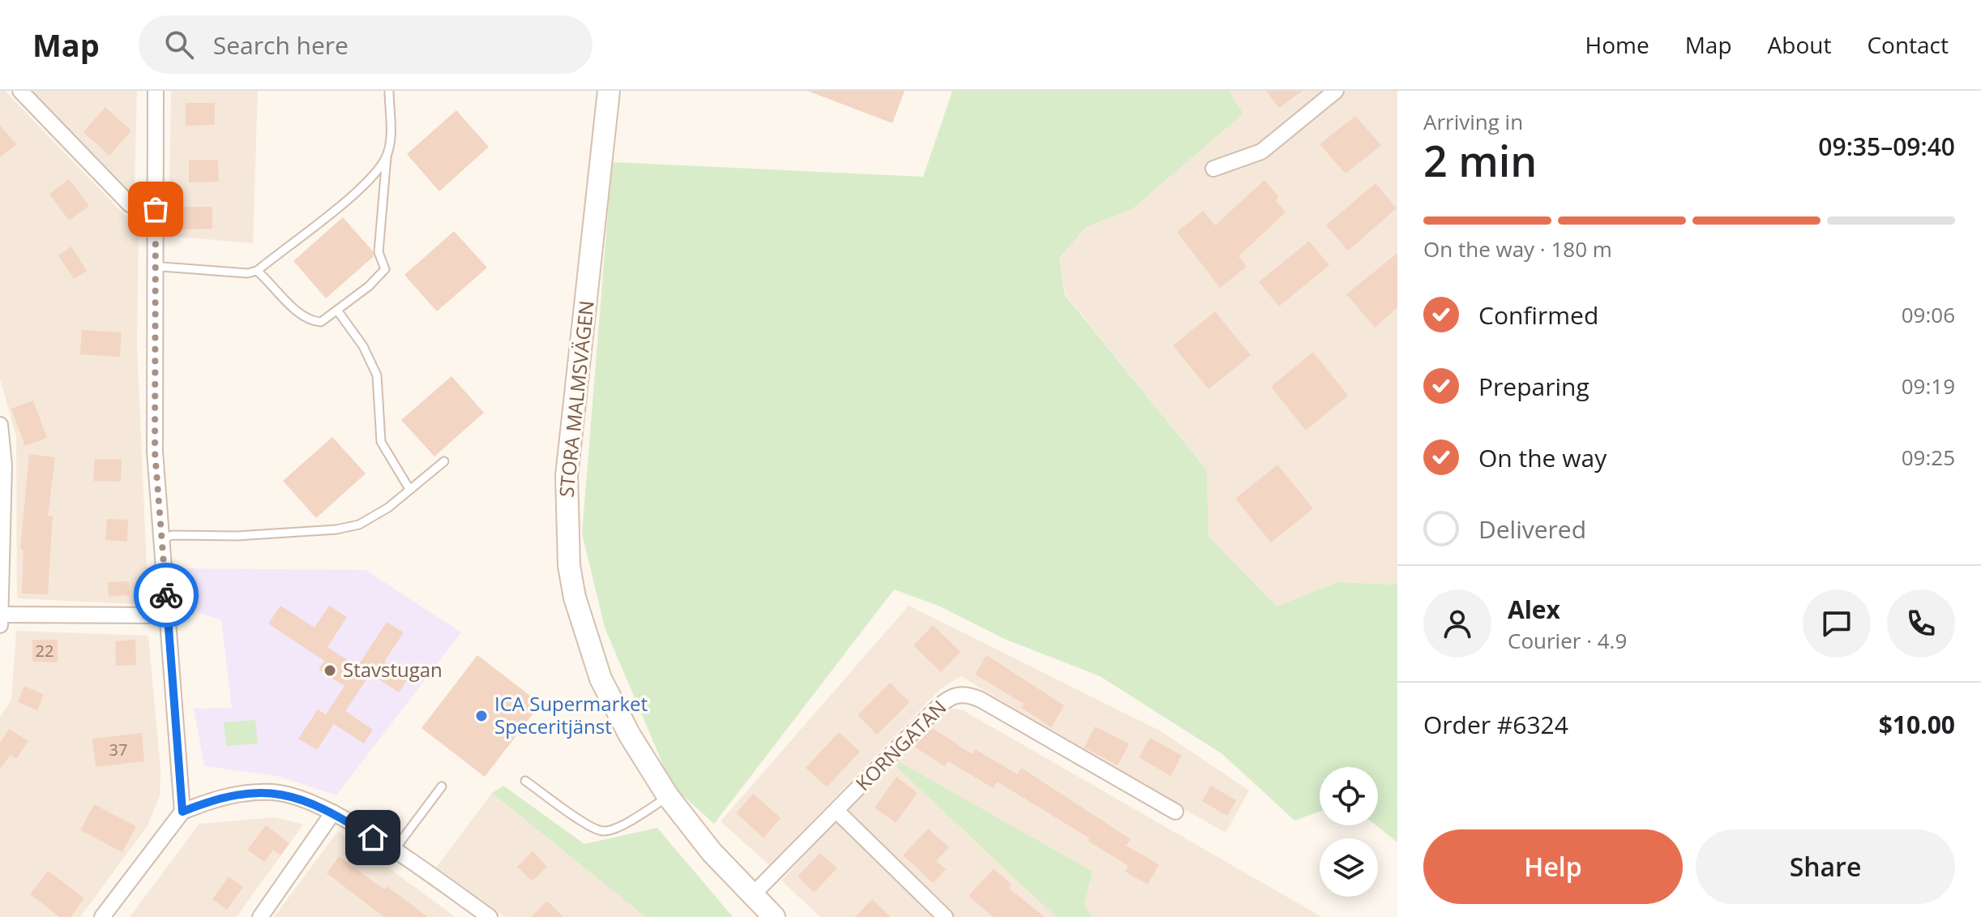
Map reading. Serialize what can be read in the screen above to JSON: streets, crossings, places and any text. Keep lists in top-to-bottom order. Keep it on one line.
{"streets":{"street":["STORA MALMSVÄGEN","KORNGATAN"]},"crossings":[["STORA MALMSVÄGEN","KORNGATAN"]],"places":["Stavstugan","ICA Supermarket Speceritjänst"],"house_numbers":["22","37"],"page":{"header":"Map","search":"Search here","nav":["Home","Map","About","Contact"],"heading":["2 min","Arriving in","09:35–09:40"],"panel":["Alex","Courier · 4.9","Order #6324","$10.00"],"bar":"On the way · 180 m","list":[["Confirmed","09:06"],["Preparing","09:19"],["On the way","09:25"],"Delivered"],"buttons":["Help","Share"]}}
